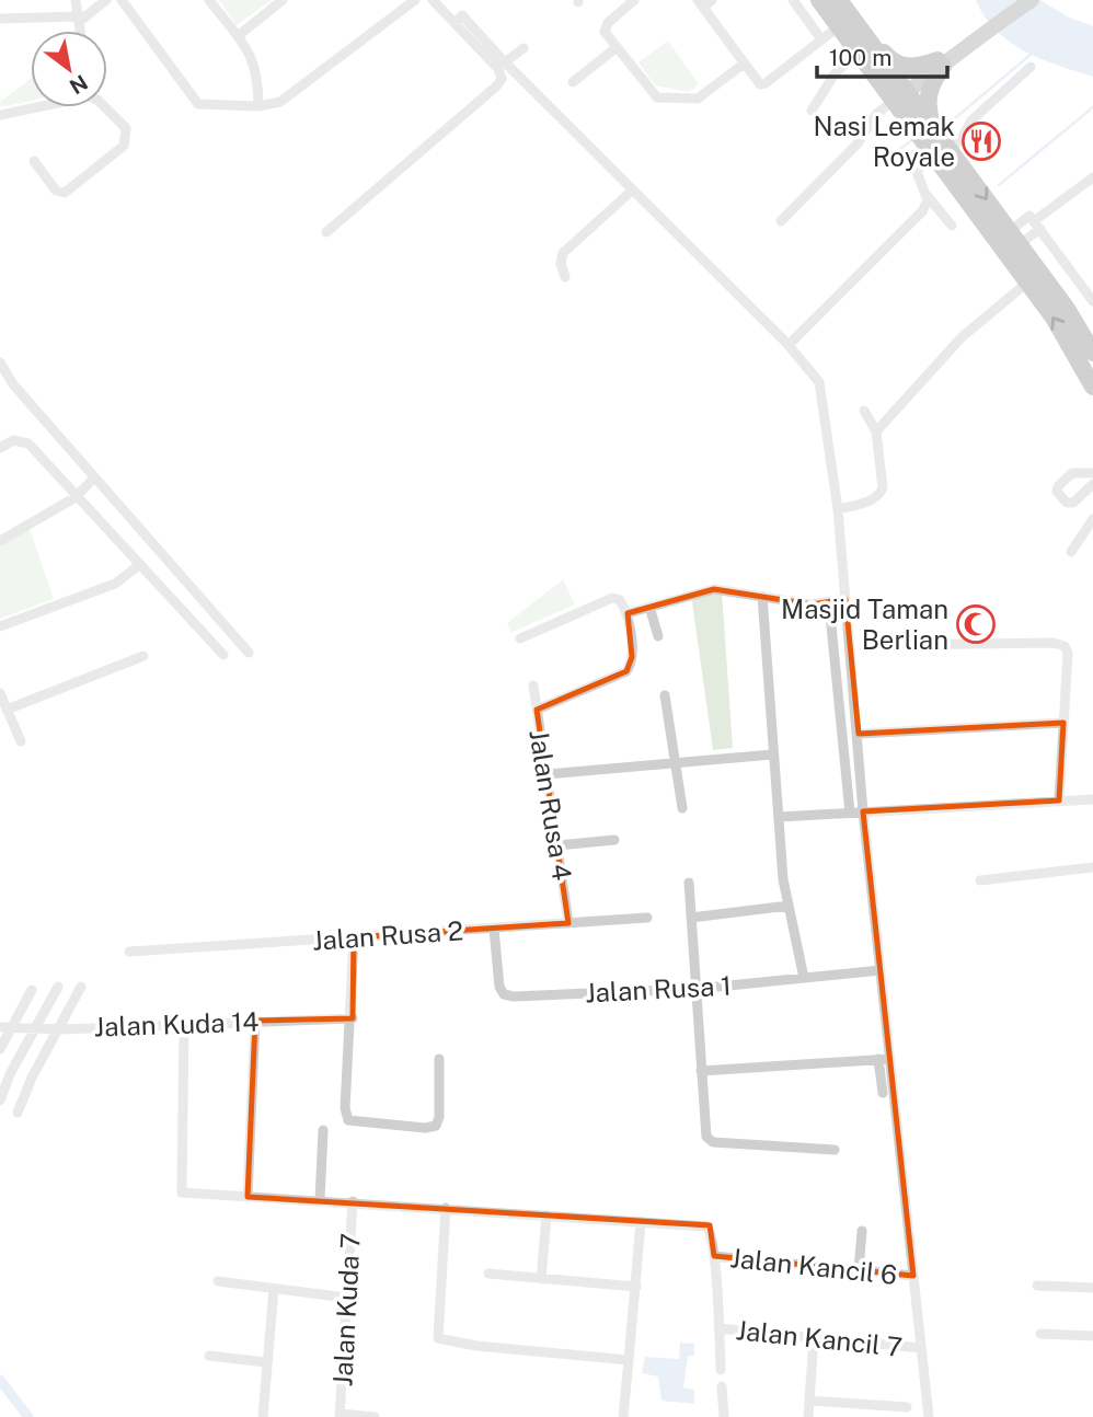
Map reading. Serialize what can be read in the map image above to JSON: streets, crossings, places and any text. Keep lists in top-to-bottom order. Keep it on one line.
{"streets":{"street":["Jalan Rusa 4","Jalan Rusa 2","Jalan Rusa 1","Jalan Kuda 14","Jalan Kancil 6","Jalan Kuda 7","Jalan Kancil 7"]},"crossings":[["Jalan Rusa 4","Jalan Rusa 2"],["Jalan Rusa 2","Jalan Rusa 1"]],"places":{"restaurant":["Nasi Lemak Royale"],"mosque":["Masjid Taman Berlian"]},"scale_bar":"100 m","north":"bottom right"}
